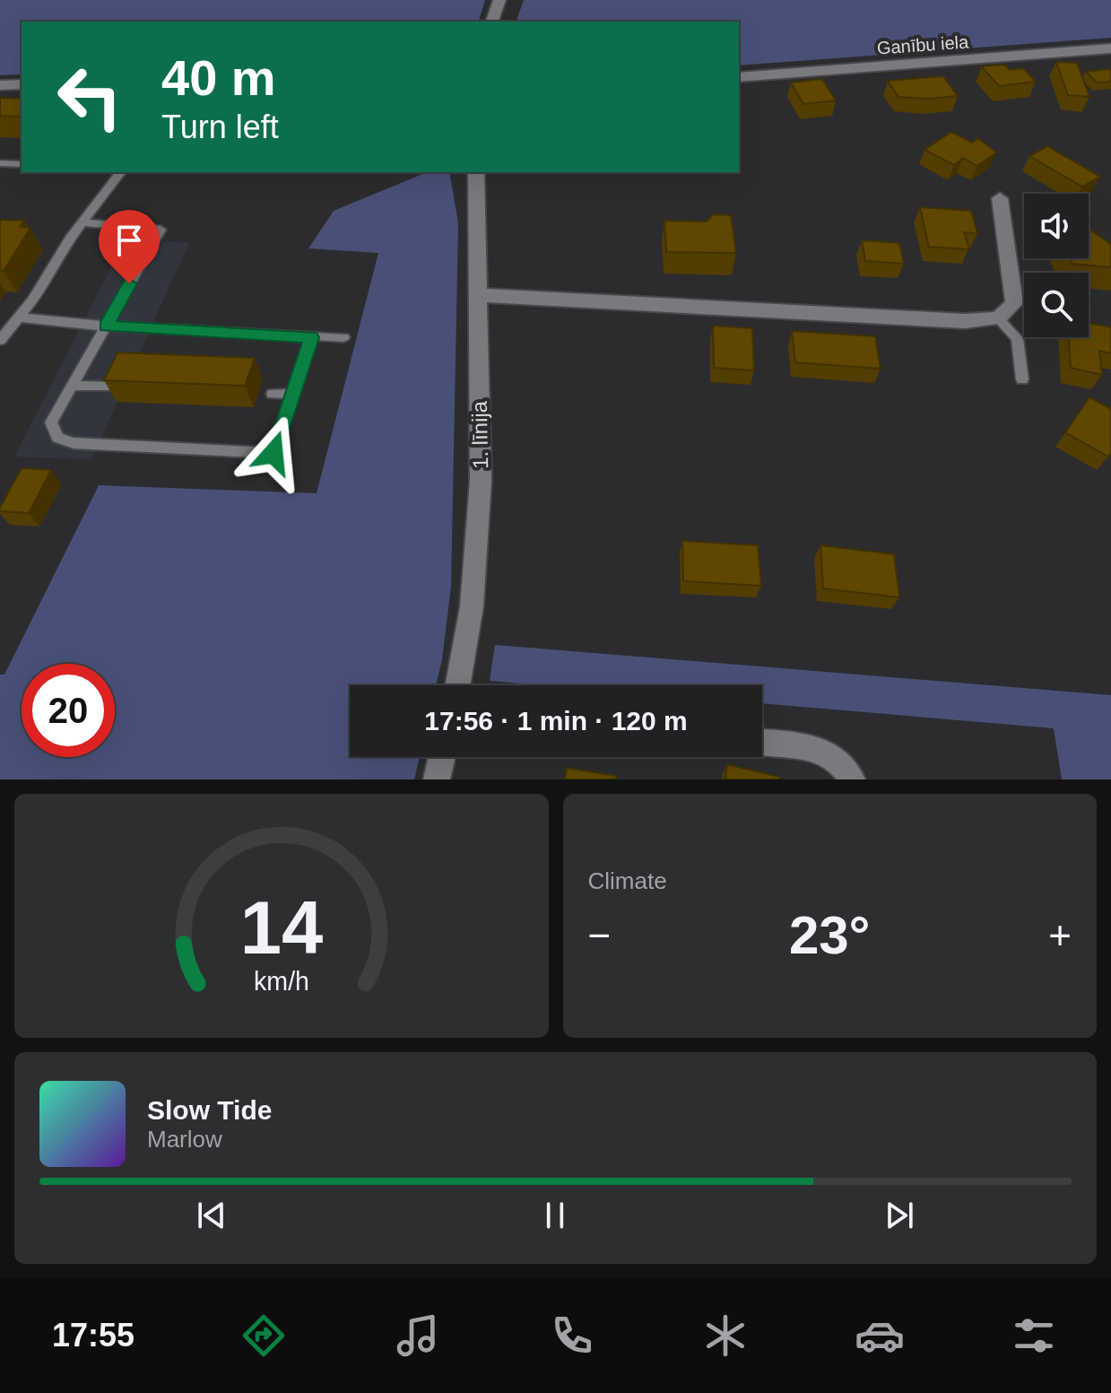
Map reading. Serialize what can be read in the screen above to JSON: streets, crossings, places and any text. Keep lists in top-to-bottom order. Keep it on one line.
{"streets":{"street":["Ganību iela","1. līnija"]},"page":{"turn":["40 m","Turn left"],"limit":"20","trip":"17:56 · 1 min · 120 m","tile":"Climate","heat":["−","23°","+"],"song":["Slow Tide","Marlow"],"tabs":"17:55","gauge":["14","km/h"]}}
